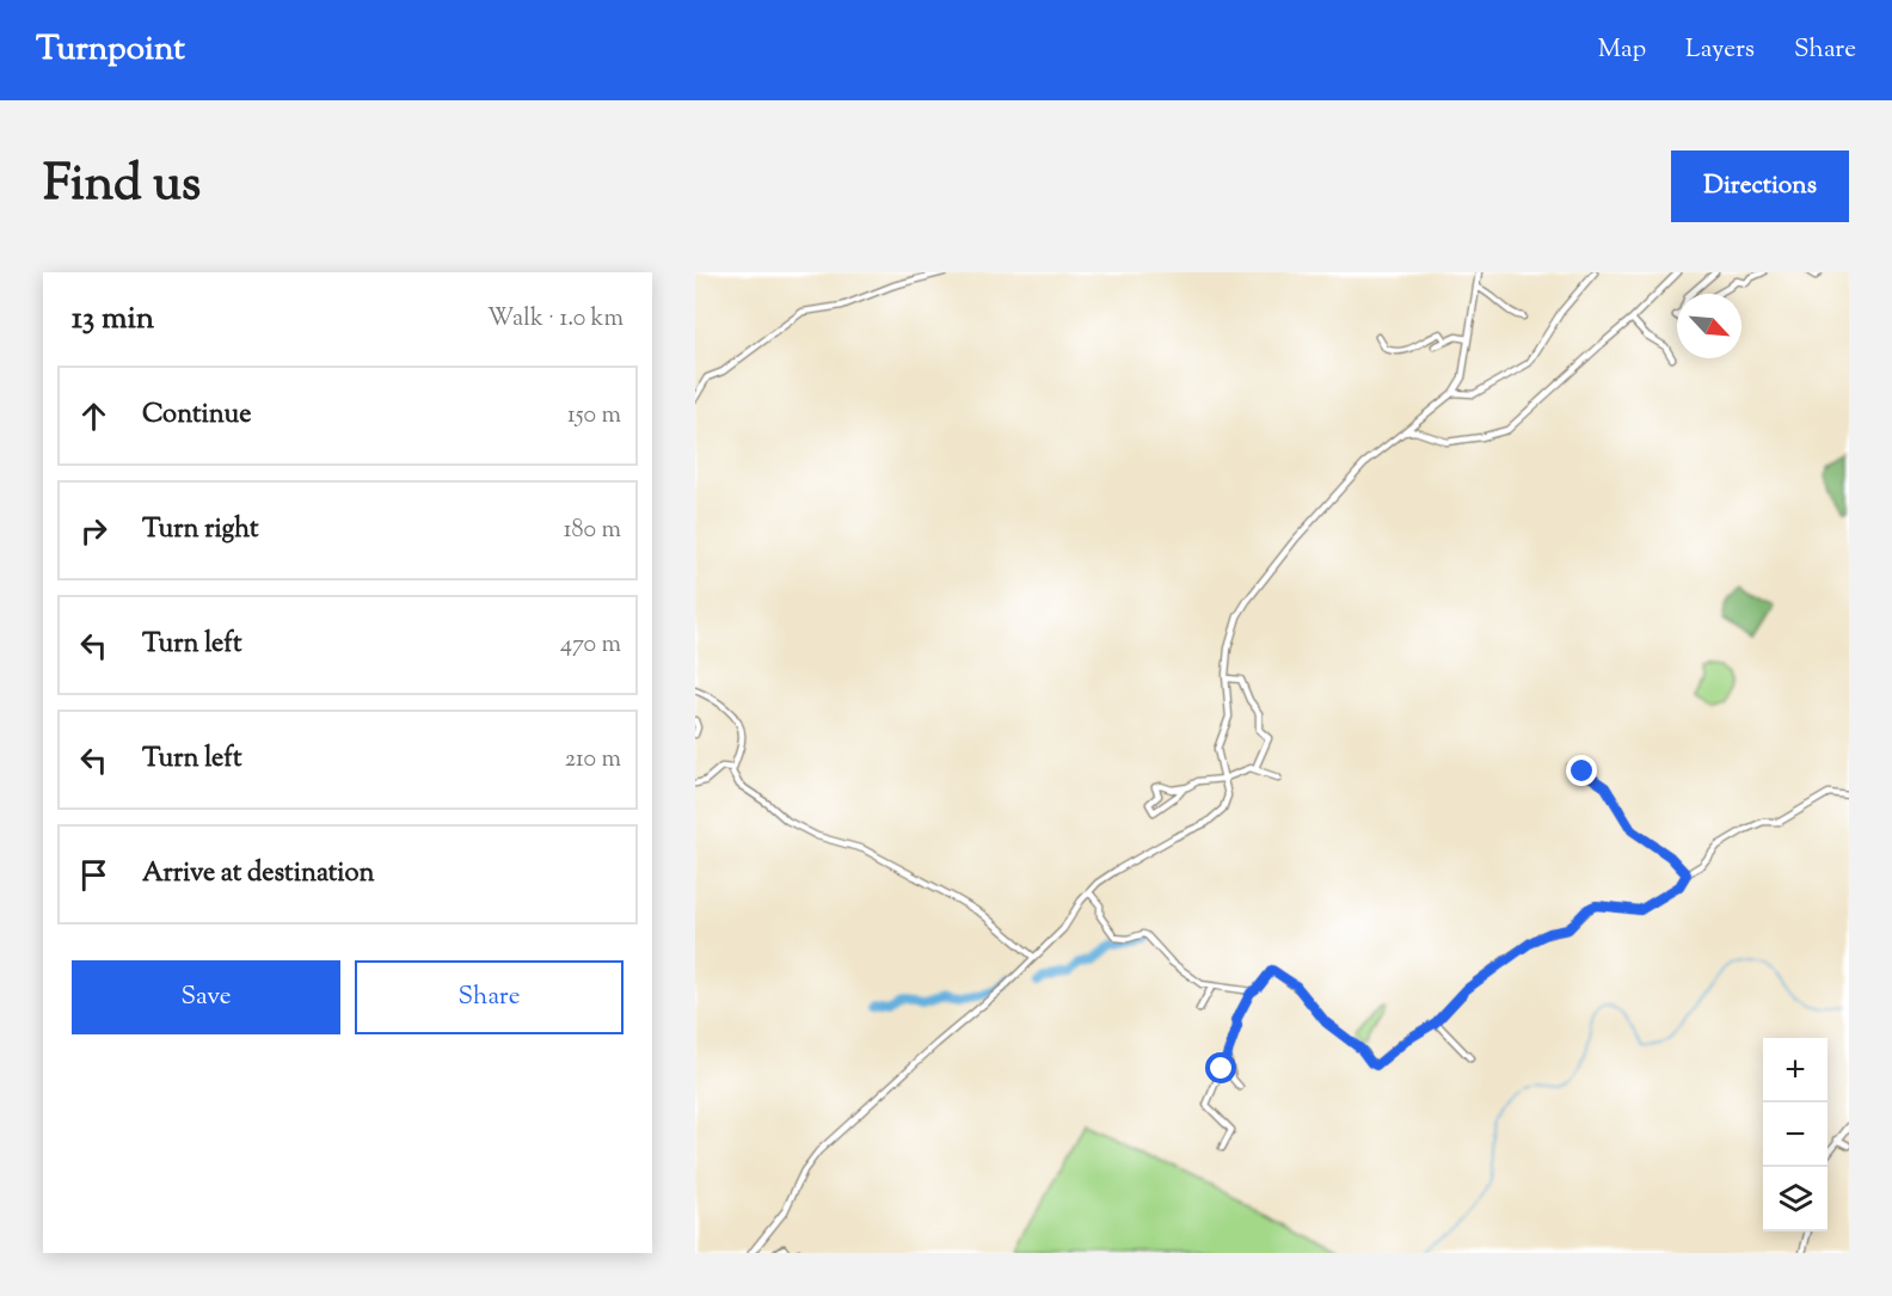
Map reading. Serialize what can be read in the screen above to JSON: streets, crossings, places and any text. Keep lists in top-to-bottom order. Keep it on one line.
{"north":"bottom right","page":{"header":"Turnpoint","nav":["Map","Layers","Share"],"title":"Find us","buttons":["Directions",["Save","Share"]],"heading":["13 min","Walk · 1.0 km"],"list":[["Continue","150 m"],["Turn right","180 m"],["Turn left","470 m"],["Turn left","210 m"],"Arrive at destination"],"map_buttons":["+","−"]}}
